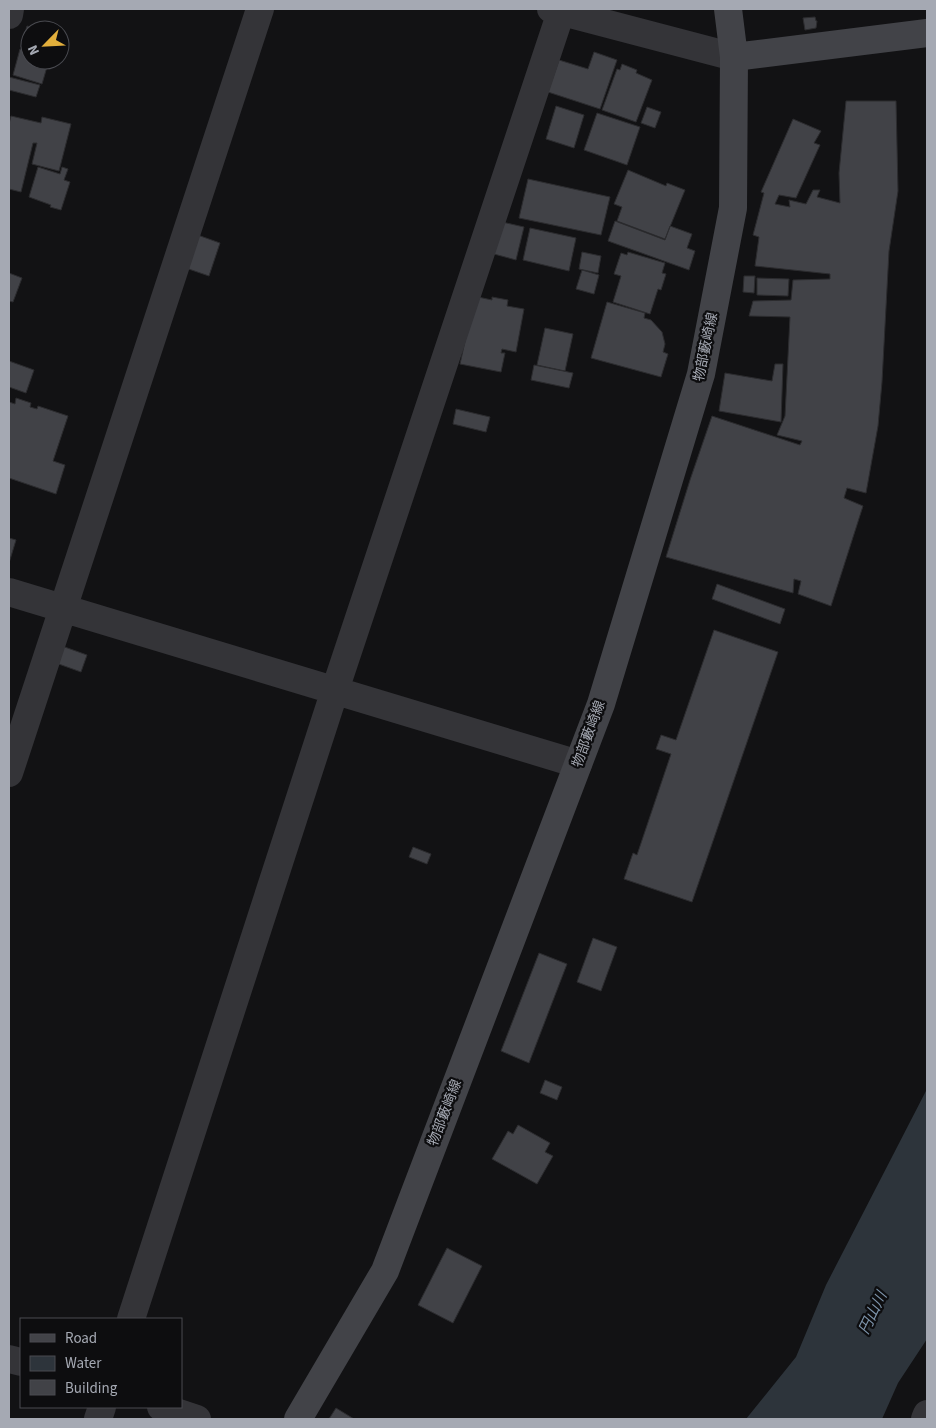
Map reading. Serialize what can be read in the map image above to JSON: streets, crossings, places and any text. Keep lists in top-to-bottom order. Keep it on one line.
{"streets":{"main road":["物部藪崎線"]},"water":["円山川"],"legend":["Road","Water","Building"],"north":"bottom left"}
